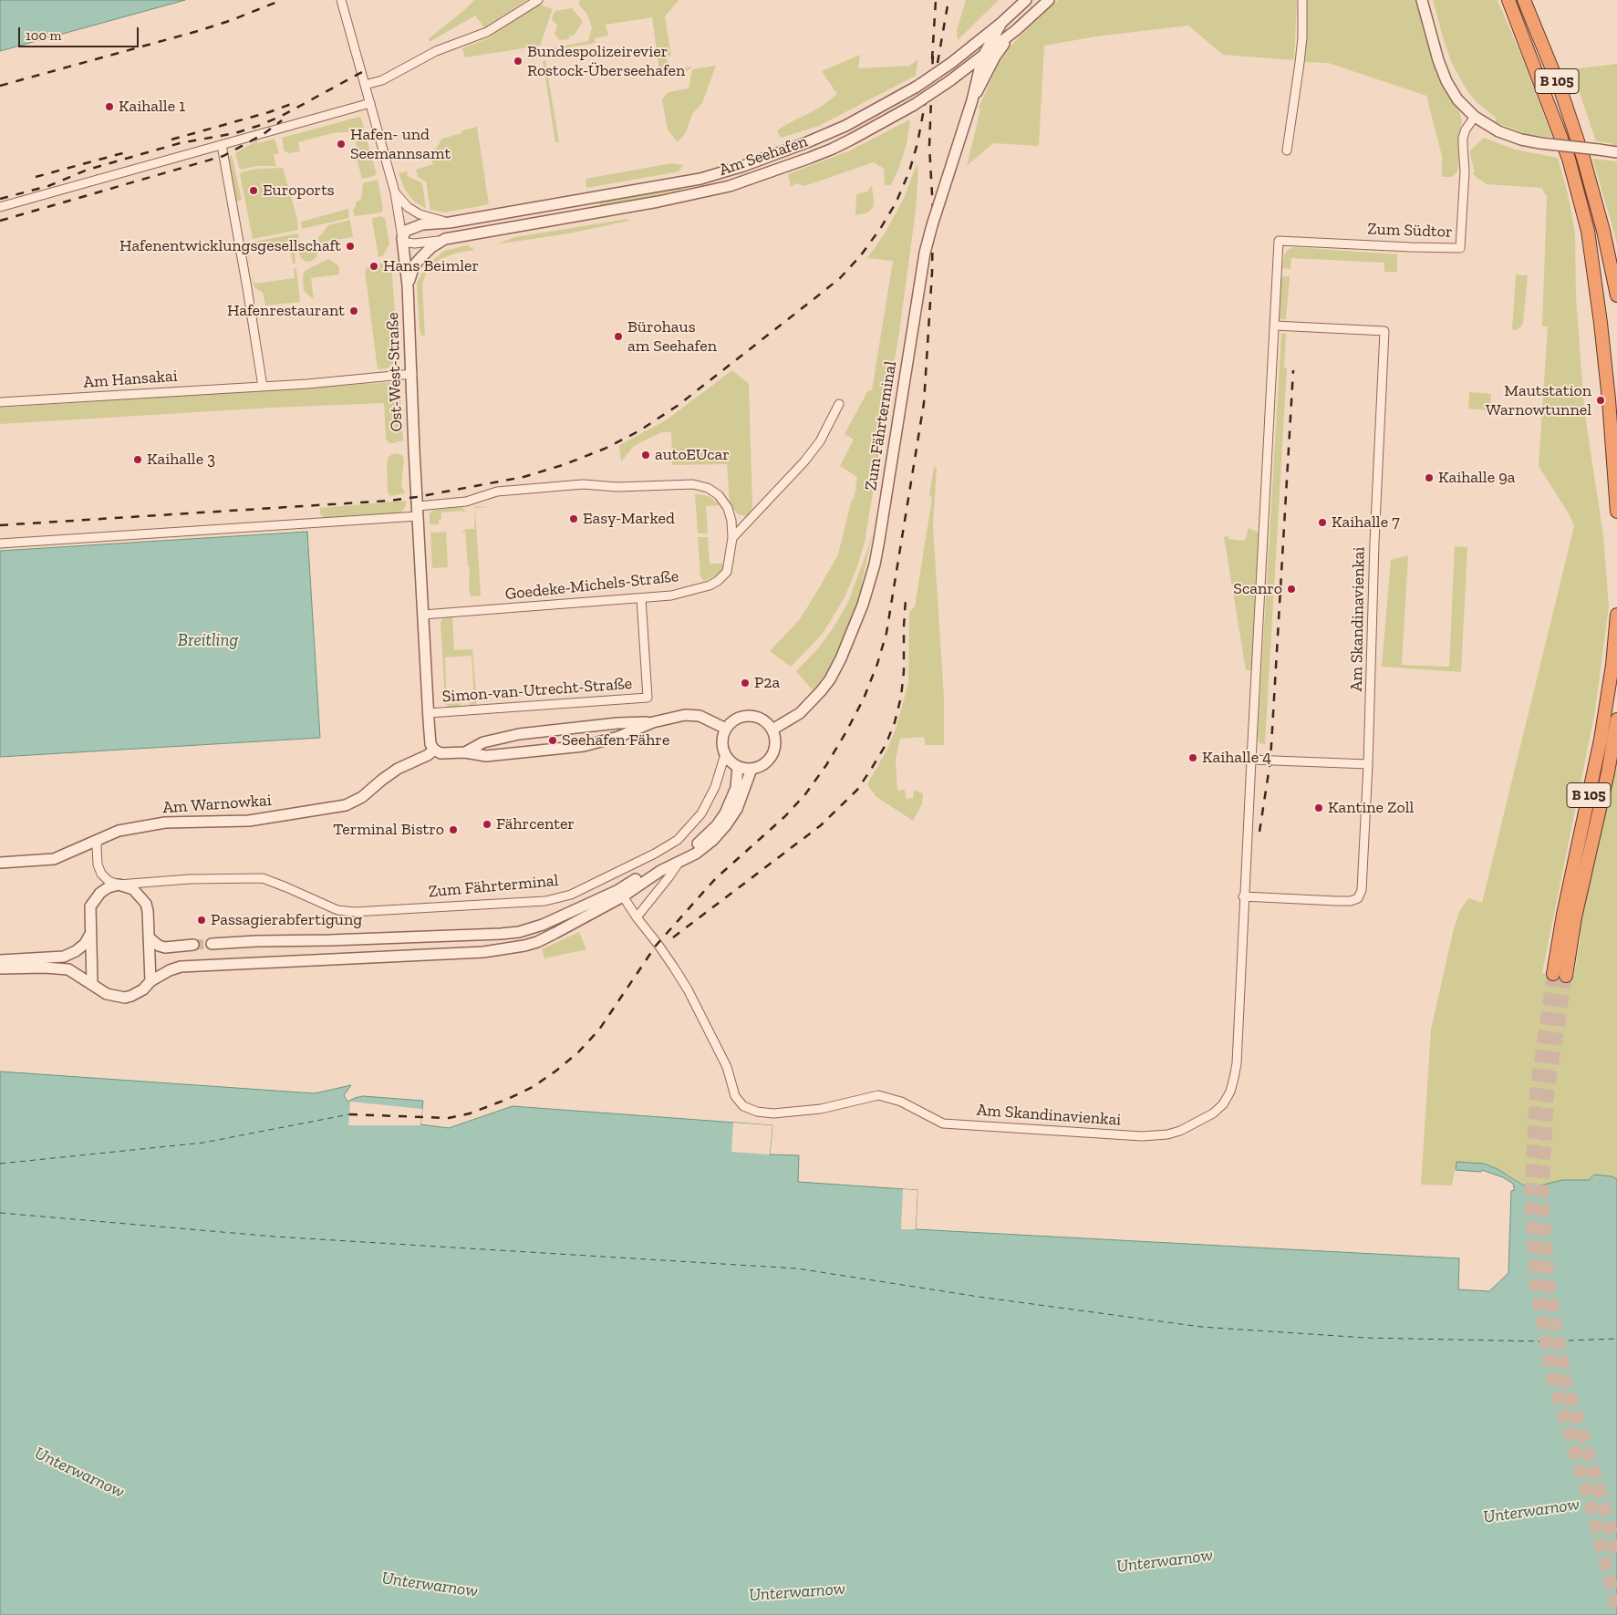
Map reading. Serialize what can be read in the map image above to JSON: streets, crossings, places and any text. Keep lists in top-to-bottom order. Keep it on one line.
{"streets":{"highway":["B 105"],"street":["Am Seehafen","Zum Südtor","Ost-West-Straße","Am Hansakai","Zum Fährterminal","Goedeke-Michels-Straße","Am Skandinavienkai","Simon-van-Utrecht-Straße","Am Warnowkai"]},"crossings":[["Am Seehafen","Ost-West-Straße"],["Am Seehafen","Zum Fährterminal"],["Zum Südtor","Am Skandinavienkai"],["Ost-West-Straße","Am Hansakai"],["Ost-West-Straße","Goedeke-Michels-Straße"],["Ost-West-Straße","Simon-van-Utrecht-Straße"],["Ost-West-Straße","Am Warnowkai"],["Goedeke-Michels-Straße","Simon-van-Utrecht-Straße"]],"water":["Breitling","Unterwarnow"],"places":["Bundespolizeirevier Rostock-Überseehafen","Kaihalle 1","Hafen- und Seemannsamt","Euroports","Hafenentwicklungsgesellschaft","Hans Beimler","Hafenrestaurant","Bürohaus am Seehafen","Mautstation Warnowtunnel","autoEUcar","Kaihalle 3","Kaihalle 9a","Easy-Marked","Kaihalle 7","Scanro","P2a","Seehafen Fähre","Kaihalle 4","Kantine Zoll","Fährcenter","Terminal Bistro","Passagierabfertigung"],"scale_bar":"100 m"}
